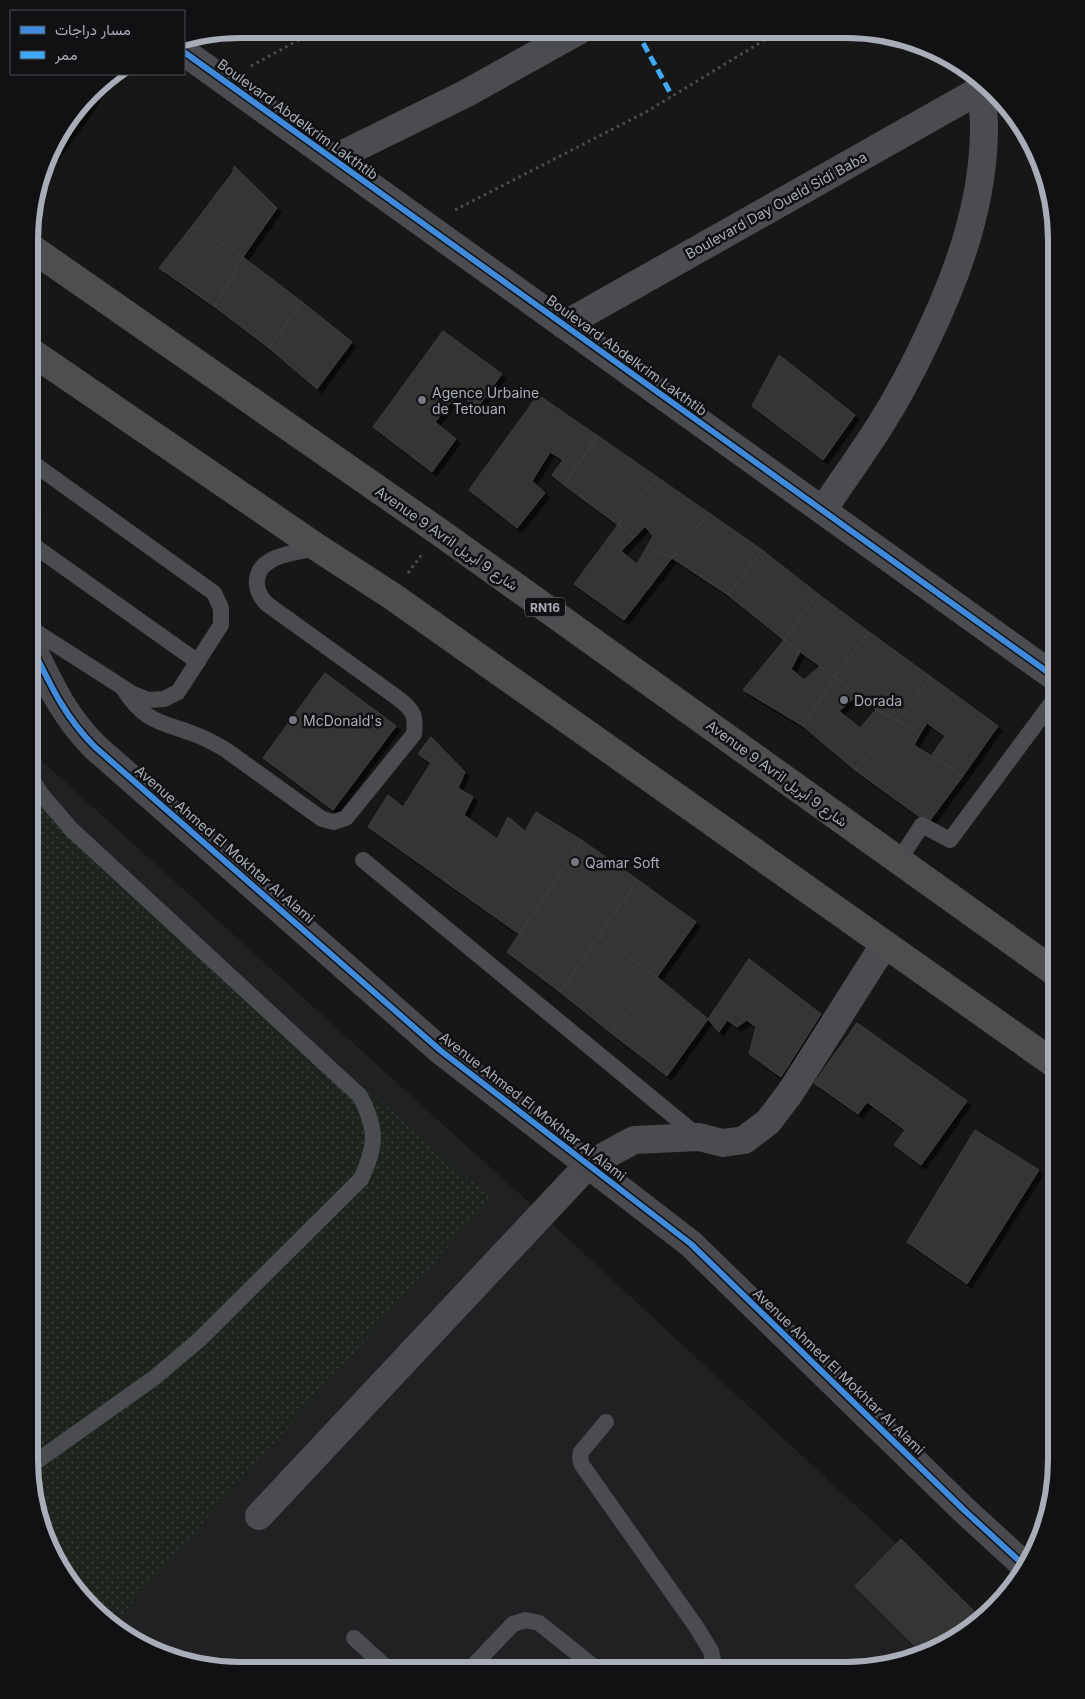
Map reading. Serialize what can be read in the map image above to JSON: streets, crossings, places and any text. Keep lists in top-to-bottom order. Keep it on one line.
{"streets":{"highway":["Avenue 9 Avril شارع 9 أبريل","RN16"],"street":["Boulevard Abdelkrim Lakthtib","Boulevard Day Oueld Sidi Baba","Avenue Ahmed El Mokhtar Al Alami"]},"crossings":[["Boulevard Abdelkrim Lakthtib","Boulevard Day Oueld Sidi Baba"]],"places":["Agence Urbaine de Tetouan","Dorada","McDonald's","Qamar Soft"],"legend":["مسار دراجات","ممر"]}
